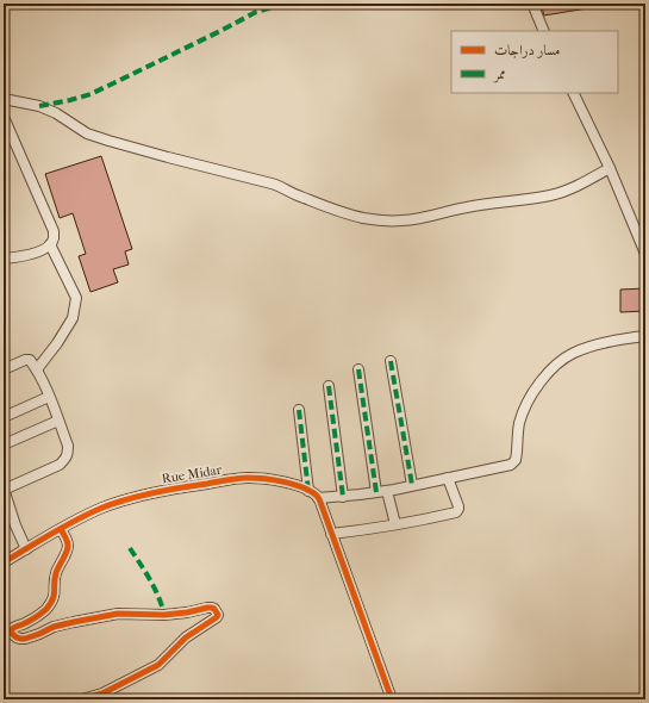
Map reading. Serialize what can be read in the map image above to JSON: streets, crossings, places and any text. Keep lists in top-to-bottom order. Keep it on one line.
{"streets":{"street":["Rue Midar"]},"legend":["مسار دراجات","ممر"]}
